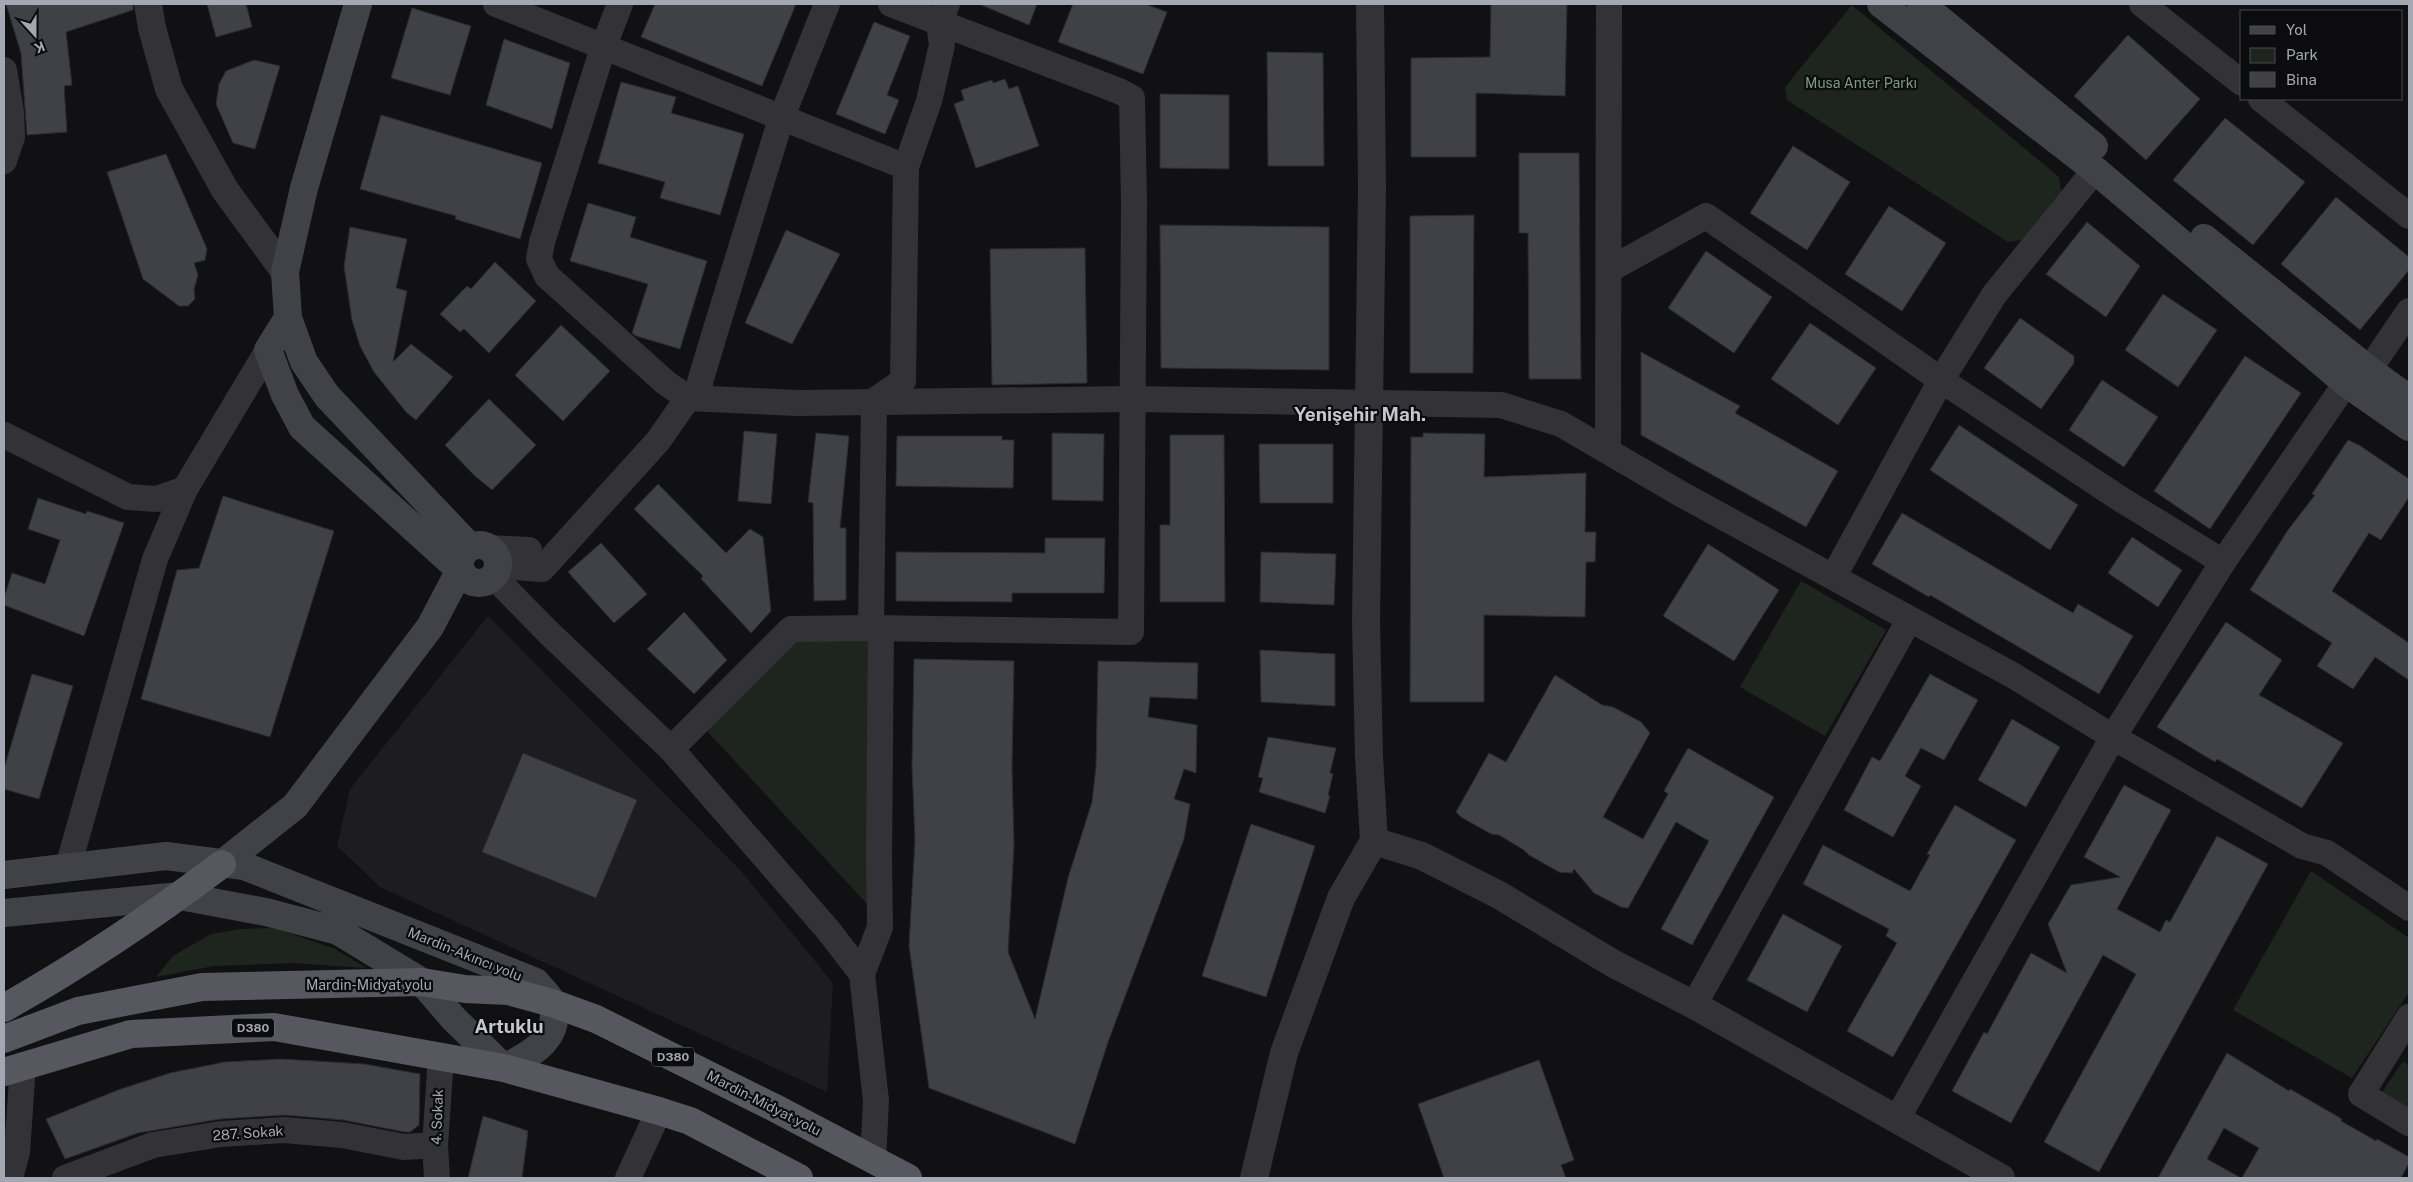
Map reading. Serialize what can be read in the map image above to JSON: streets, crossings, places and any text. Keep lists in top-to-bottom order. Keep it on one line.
{"streets":{"highway":["Mardin-Midyat yolu","D380"],"main road":["Mardin-Akıncı yolu"],"street":["4. Sokak","287. Sokak"]},"crossings":[["Mardin-Akıncı yolu","Mardin-Midyat yolu"],["D380","4. Sokak"],["4. Sokak","287. Sokak"]],"districts":["Yenişehir Mah.","Artuklu"],"parks":["Musa Anter Parkı"],"legend":["Yol","Park","Bina"],"north":"bottom"}
